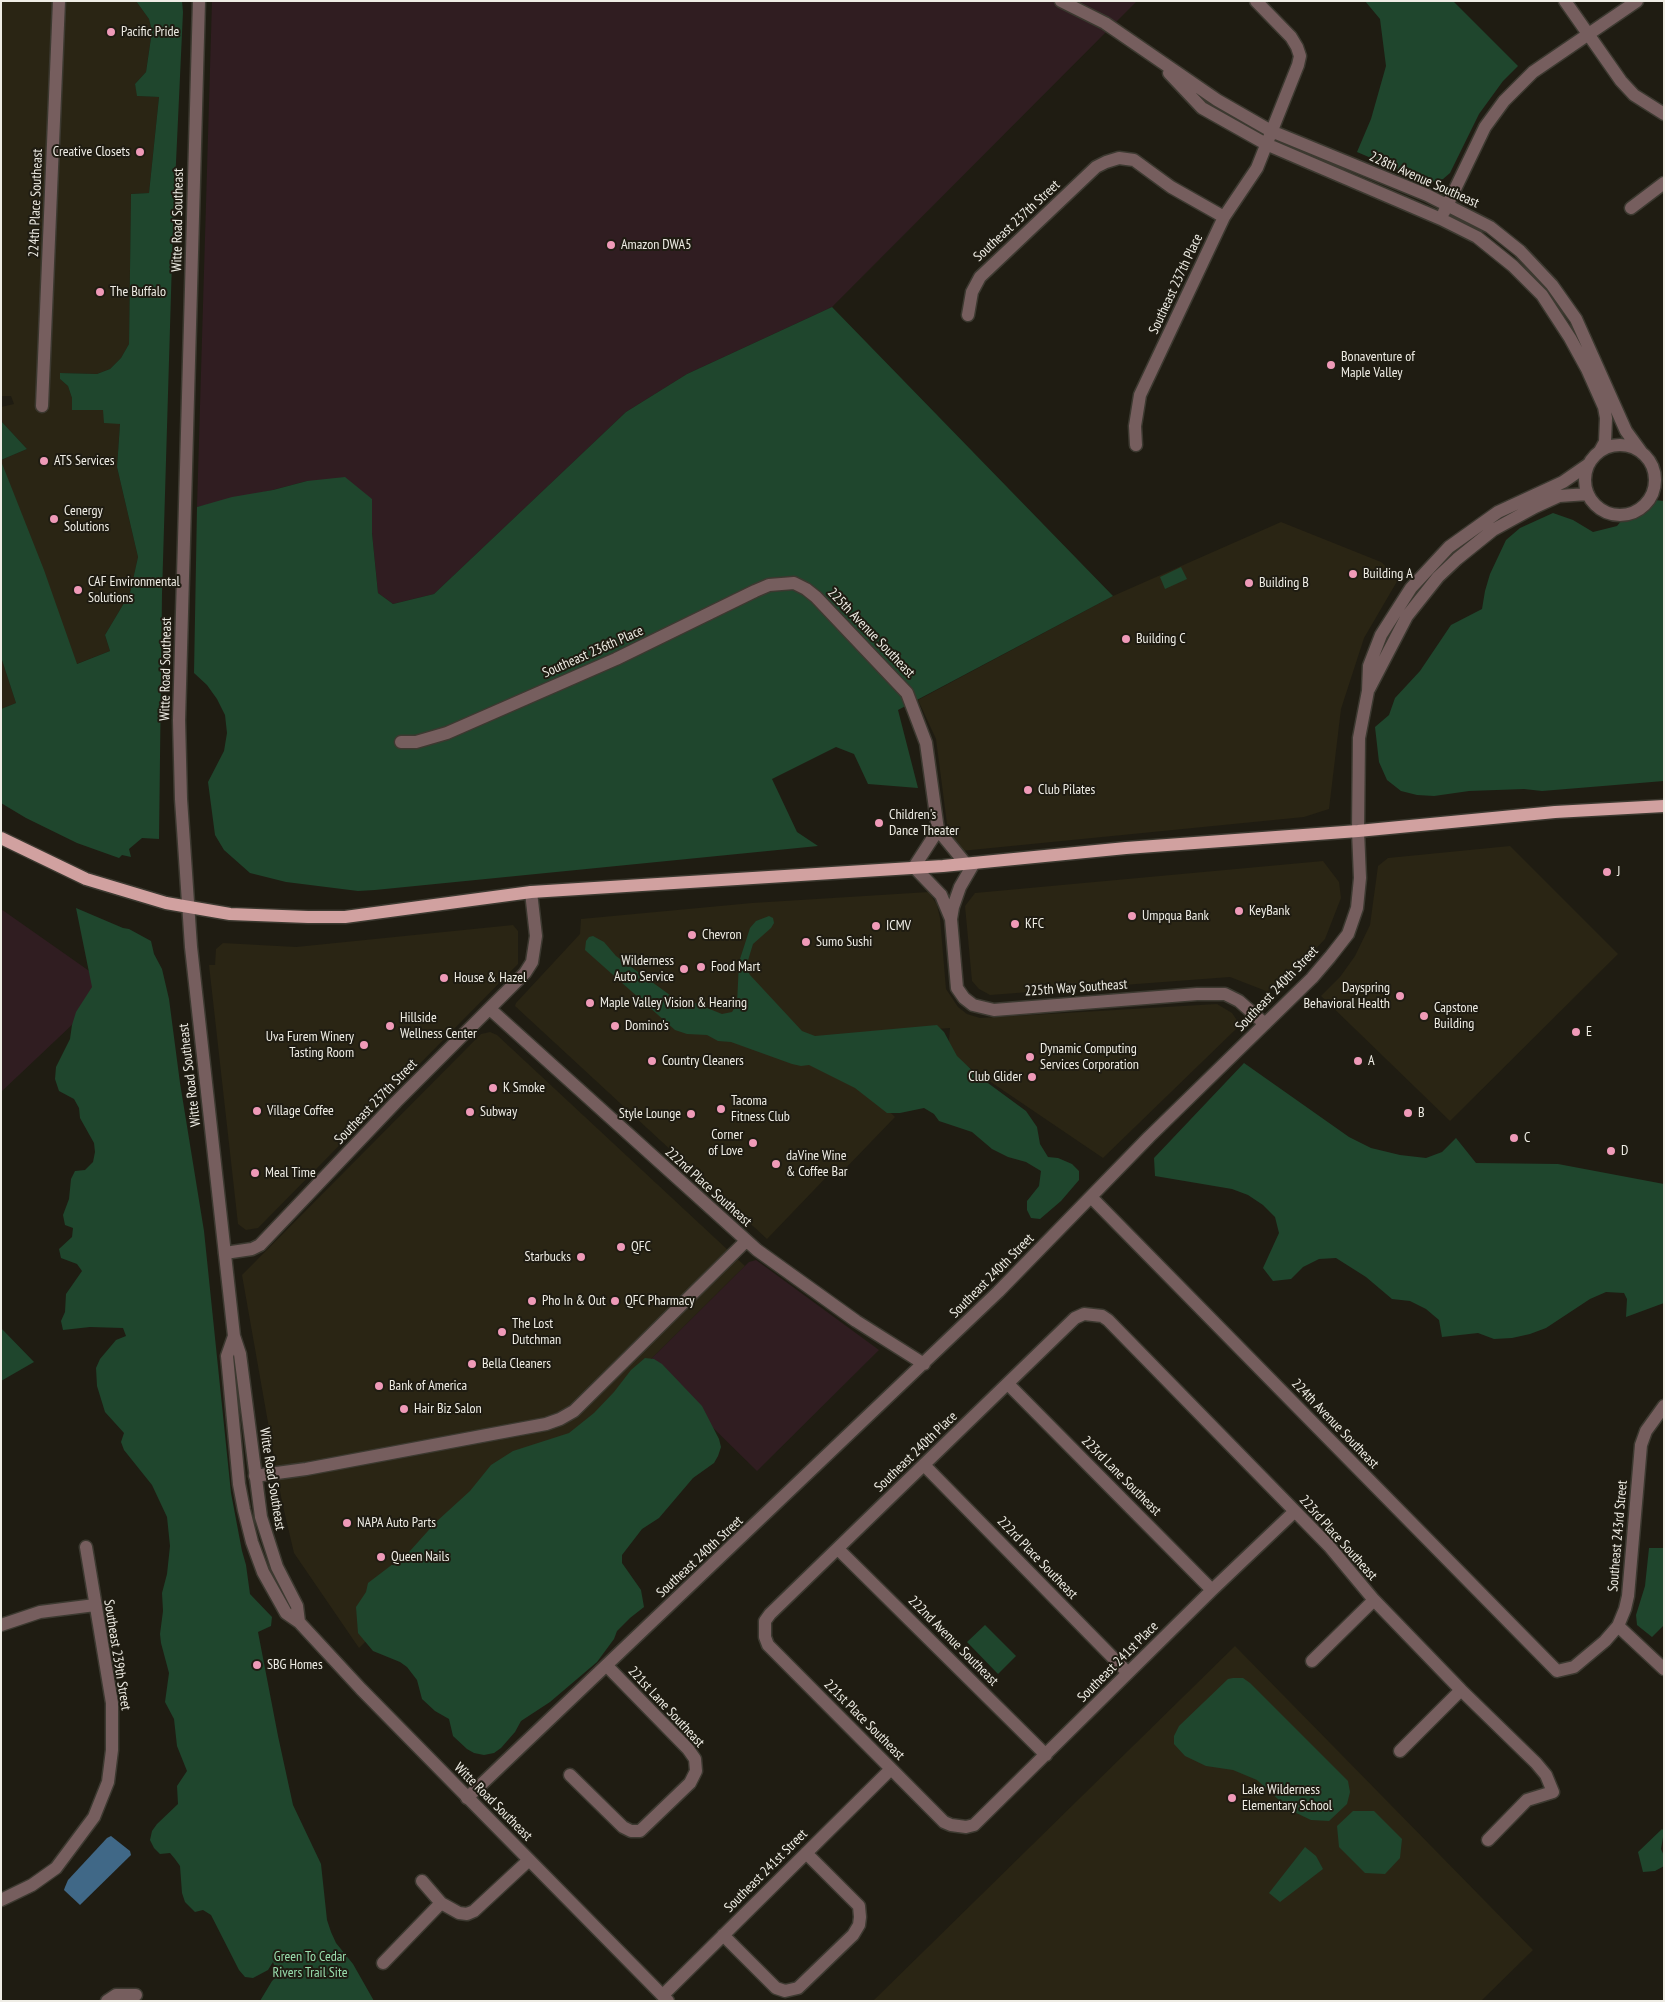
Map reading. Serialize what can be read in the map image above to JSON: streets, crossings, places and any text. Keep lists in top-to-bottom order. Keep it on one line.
{"streets":{"street":["228th Avenue Southeast","224th Place Southeast","Witte Road Southeast","Southeast 237th Street","Southeast 237th Place","225th Avenue Southeast","Southeast 236th Place","225th Way Southeast","Southeast 240th Street","222nd Place Southeast","224th Avenue Southeast","Southeast 240th Place","223rd Lane Southeast","Southeast 243rd Street","223rd Place Southeast","222rd Place Southeast","222nd Avenue Southeast","Southeast 239th Street","Southeast 241st Place","221st Lane Southeast","221st Place Southeast","Southeast 241st Street"]},"crossings":[["228th Avenue Southeast","Southeast 237th Place"],["228th Avenue Southeast","Southeast 240th Street"],["Witte Road Southeast","Southeast 237th Street"],["Witte Road Southeast","Southeast 240th Street"],["Witte Road Southeast","Southeast 241st Street"],["Southeast 237th Street","Southeast 237th Place"],["Southeast 237th Street","222nd Place Southeast"],["225th Avenue Southeast","Southeast 236th Place"],["225th Way Southeast","Southeast 240th Street"],["Southeast 240th Street","222nd Place Southeast"],["Southeast 240th Street","224th Avenue Southeast"],["Southeast 240th Street","221st Lane Southeast"],["224th Avenue Southeast","Southeast 243rd Street"],["Southeast 240th Place","223rd Lane Southeast"],["Southeast 240th Place","223rd Place Southeast"],["Southeast 240th Place","222rd Place Southeast"],["Southeast 240th Place","222nd Avenue Southeast"],["Southeast 240th Place","221st Place Southeast"],["223rd Lane Southeast","Southeast 241st Place"],["223rd Place Southeast","Southeast 241st Place"],["222rd Place Southeast","Southeast 241st Place"],["222nd Avenue Southeast","Southeast 241st Place"],["Southeast 241st Place","221st Place Southeast"],["221st Place Southeast","Southeast 241st Street"]],"parks":["Green To Cedar Rivers Trail Site"],"places":["Pacific Pride","Creative Closets","Amazon DWA5","The Buffalo","Bonaventure of Maple Valley","ATS Services","Cenergy Solutions","Building A","Building B","CAF Environmental Solutions","Building C","Club Pilates","Children's Dance Theater","J","KeyBank","Umpqua Bank","KFC","ICMV","Chevron","Sumo Sushi","Food Mart","Wilderness Auto Service","House & Hazel","Dayspring Behavioral Health","Maple Valley Vision & Hearing","Capstone Building","Hillside Wellness Center","Domino's","E","Uva Furem Winery Tasting Room","Dynamic Computing Services Corporation","Country Cleaners","A","Club Glider","K Smoke","Tacoma Fitness Club","Village Coffee","Subway","B","Style Lounge","C","Corner of Love","D","daVine Wine & Coffee Bar","Meal Time","QFC","Starbucks","Pho In & Out","QFC Pharmacy","The Lost Dutchman","Bella Cleaners","Bank of America","Hair Biz Salon","NAPA Auto Parts","Queen Nails","SBG Homes","Lake Wilderness Elementary School"]}
